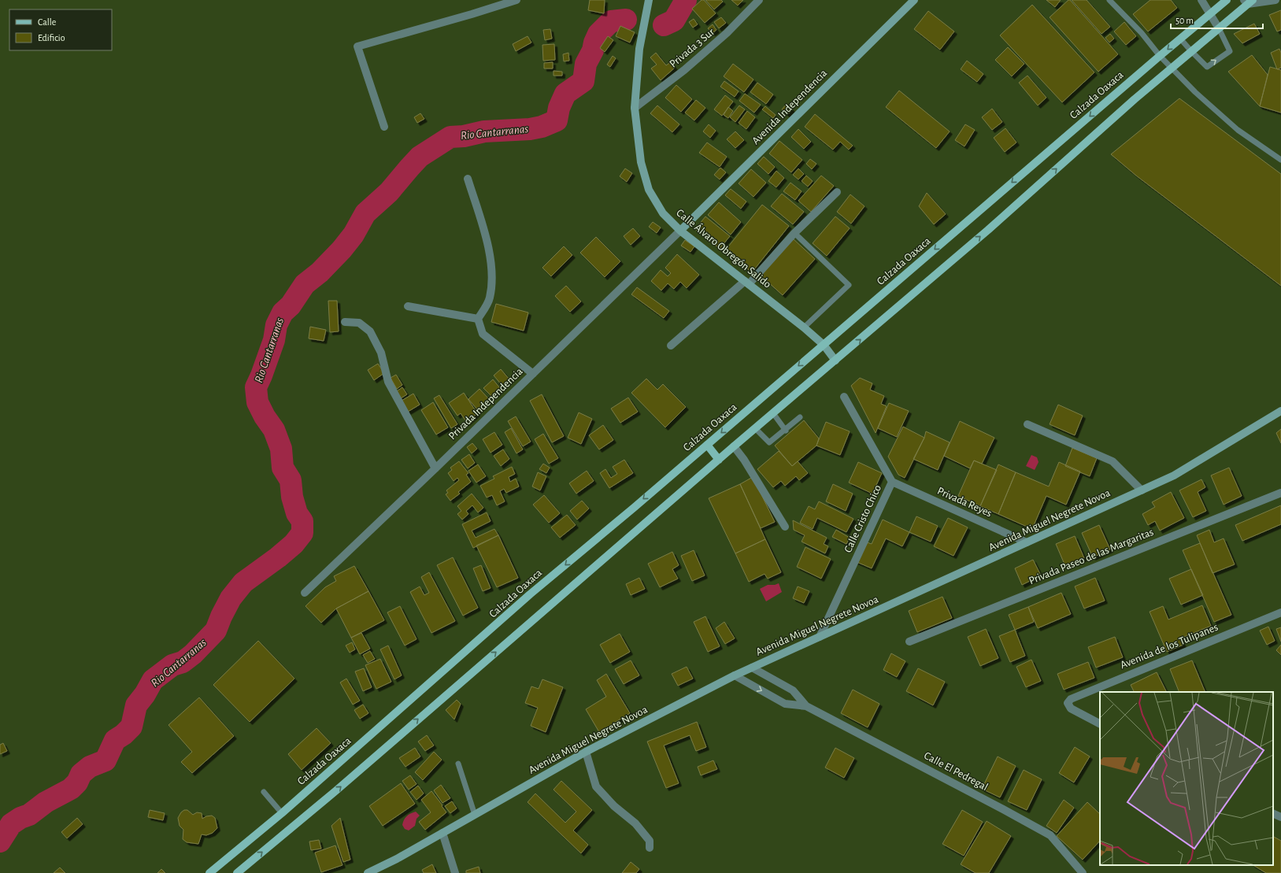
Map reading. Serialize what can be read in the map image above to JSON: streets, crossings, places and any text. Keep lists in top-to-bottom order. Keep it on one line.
{"streets":{"main road":["Calzada Oaxaca","Avenida Independencia","Calle Álvaro Obregón Salido","Avenida Miguel Negrete Novoa"],"street":["Privada 3 Sur","Privada Independencia","Privada Reyes","Calle Cristo Chico","Privada Paseo de las Margaritas","Avenida de los Tulipanes","Calle El Pedregal"]},"crossings":[["Privada 3 Sur","Calle Álvaro Obregón Salido"],["Calzada Oaxaca","Calle Álvaro Obregón Salido"],["Avenida Independencia","Calle Álvaro Obregón Salido"],["Avenida Independencia","Privada Independencia"],["Calle Álvaro Obregón Salido","Privada Independencia"],["Privada Reyes","Calle Cristo Chico"],["Privada Reyes","Avenida Miguel Negrete Novoa"],["Calle Cristo Chico","Avenida Miguel Negrete Novoa"],["Avenida Miguel Negrete Novoa","Calle El Pedregal"]],"water":["Rio Cantarranas"],"legend":["Calle","Edificio"],"scale_bar":"50 m"}
